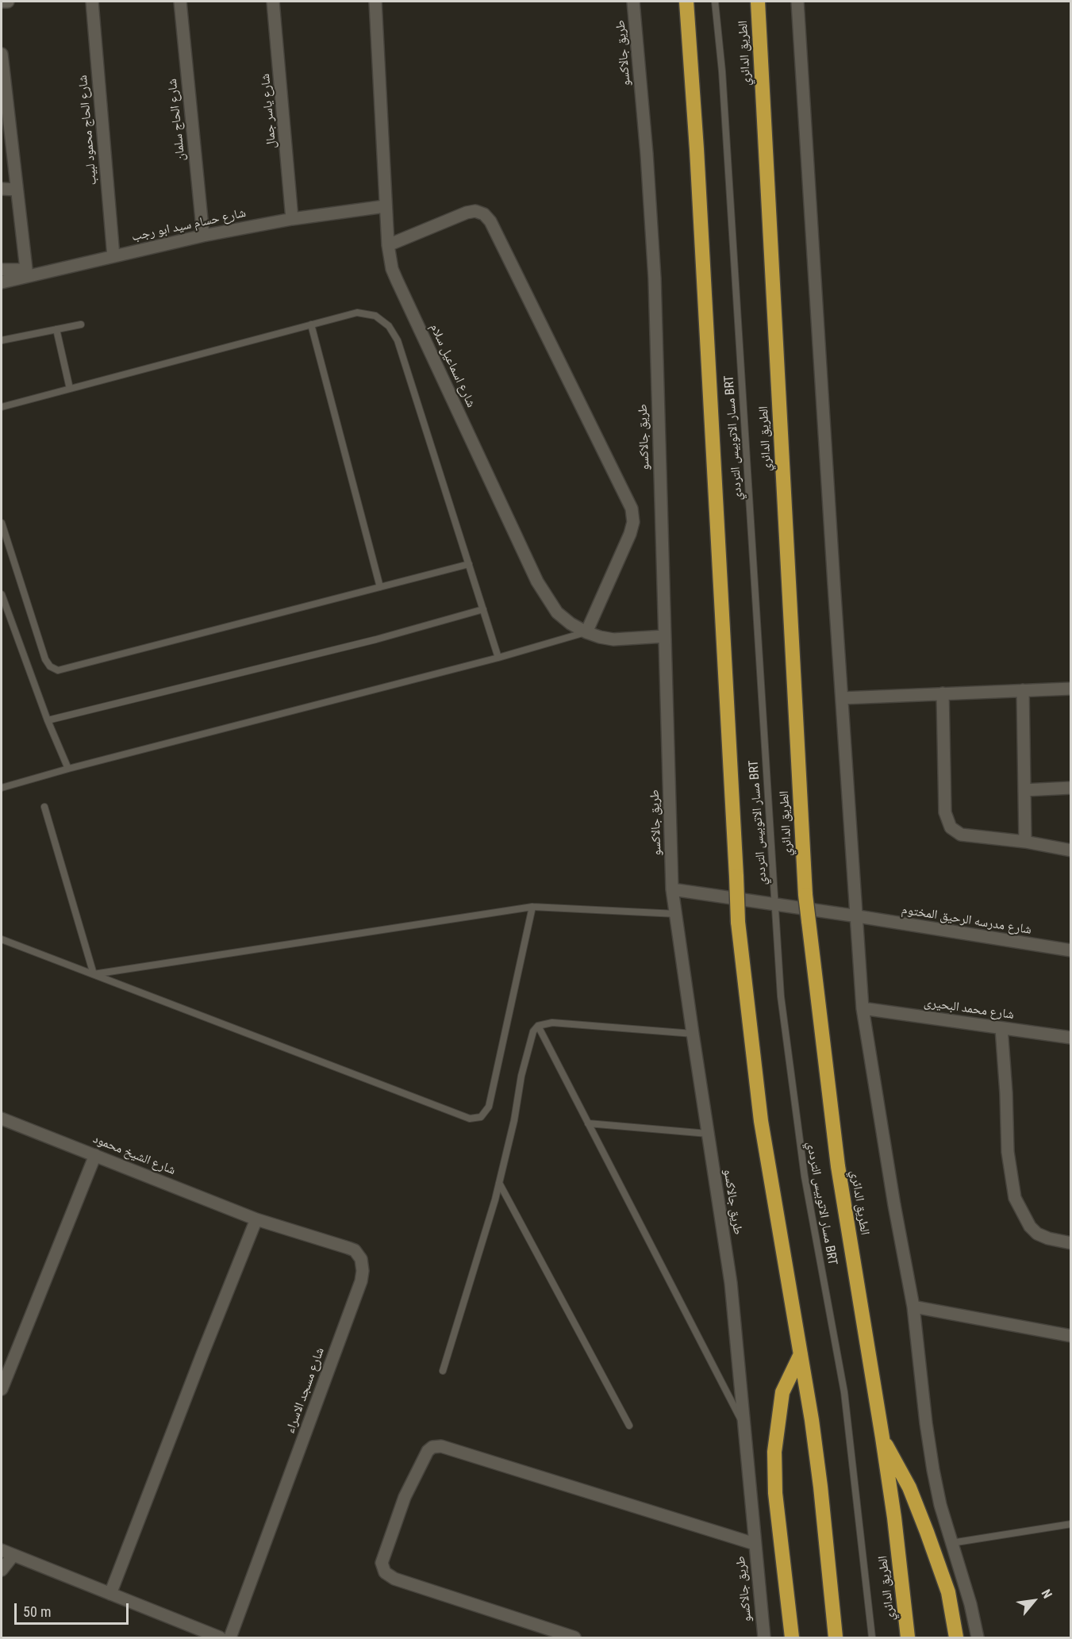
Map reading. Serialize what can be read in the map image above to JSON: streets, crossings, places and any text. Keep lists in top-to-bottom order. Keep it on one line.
{"streets":{"highway":["الطريق الدائري"],"street":["طريق جالاكسو","شارع ياسر جمال","شارع الحاج سلمان","شارع الحاج محمود لبيب","شارع حسام سيد ابو رجب","شارع اسماعيل سلام","شارع مدرسه الرحيق المختوم","شارع محمد البحيرى","شارع الشيخ محمود","شارع مسجد الاسراء"],"lane":["مسار الاتوبيس الترددي BRT"]},"crossings":[["طريق جالاكسو","شارع اسماعيل سلام"],["طريق جالاكسو","شارع مدرسه الرحيق المختوم"],["شارع ياسر جمال","شارع حسام سيد ابو رجب"],["شارع الحاج سلمان","شارع حسام سيد ابو رجب"],["شارع الحاج محمود لبيب","شارع حسام سيد ابو رجب"],["شارع حسام سيد ابو رجب","شارع اسماعيل سلام"],["شارع الشيخ محمود","شارع مسجد الاسراء"]],"scale_bar":"50 m","north":"top right"}
